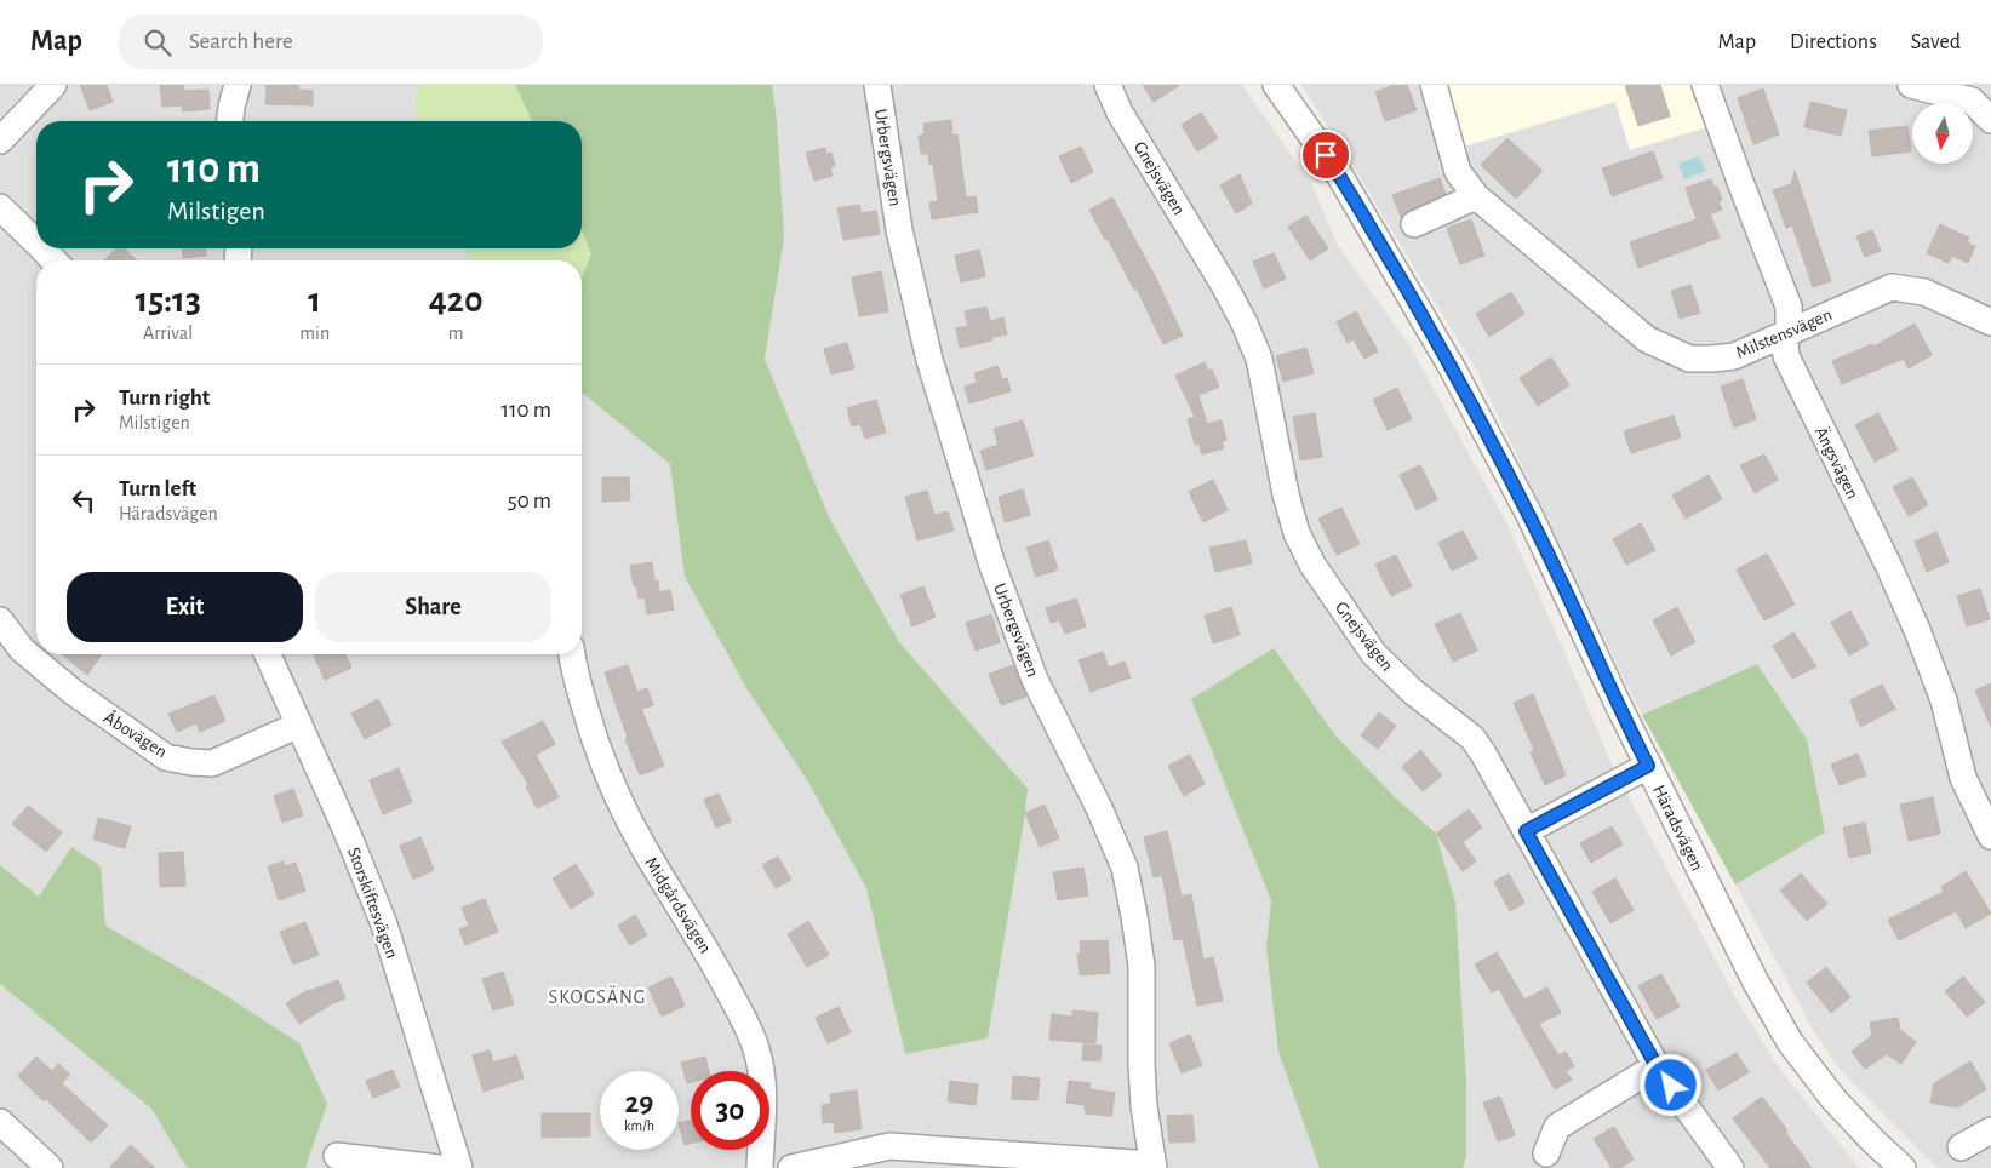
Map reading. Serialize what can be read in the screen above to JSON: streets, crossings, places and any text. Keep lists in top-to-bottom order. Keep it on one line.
{"streets":{"street":["Urbergsvägen","Gnejsvägen","Milstensvägen","Ängsvägen","Åbovägen","Häradsvägen","Storskiftesvägen","Midgårdsvägen"]},"crossings":[["Milstensvägen","Ängsvägen"],["Åbovägen","Storskiftesvägen"]],"districts":["SKOGSÄNG"],"north":"bottom","page":{"header":"Map","search":"Search here","nav":["Map","Directions","Saved"],"turn":["110 m","Milstigen"],"eta":["15:13","Arrival","1","min","420","m"],"list":[{"name":"Turn right","note":"Milstigen","value":"110 m"},{"name":"Turn left","note":"Häradsvägen","value":"50 m"}],"buttons":["Exit","Share"],"speed":"29 km/h","limit":"30"}}
